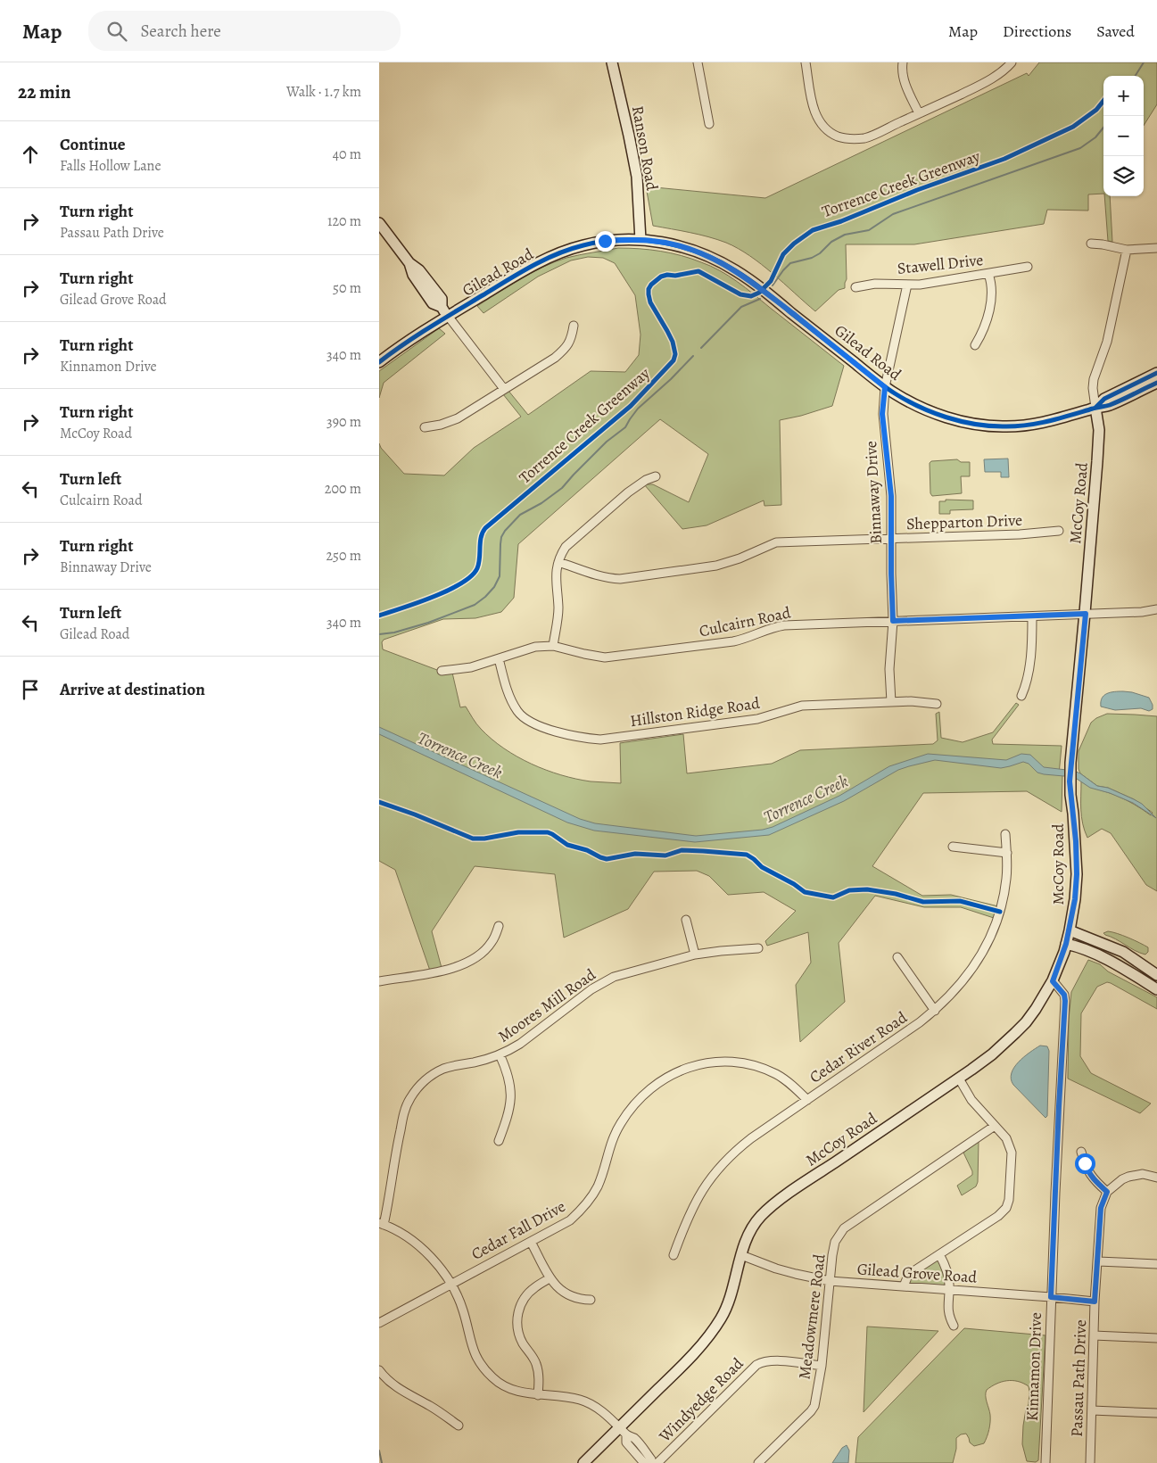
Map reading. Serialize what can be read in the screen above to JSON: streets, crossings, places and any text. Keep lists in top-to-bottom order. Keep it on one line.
{"streets":{"main road":["Ranson Road","Gilead Road","McCoy Road"],"street":["Stawell Drive","Binnaway Drive","Shepparton Drive","Culcairn Road","Hillston Ridge Road","Moores Mill Road","Cedar River Road","Cedar Fall Drive","Gilead Grove Road","Meadowmere Road","Kinnamon Drive","Passau Path Drive","Windyedge Road"],"cycle path":["Torrence Creek Greenway"]},"crossings":[["Ranson Road","Gilead Road"],["Stawell Drive","Binnaway Drive"],["Gilead Road","Binnaway Drive"],["Gilead Road","McCoy Road"],["Binnaway Drive","Shepparton Drive"],["Binnaway Drive","Culcairn Road"],["Binnaway Drive","Hillston Ridge Road"],["McCoy Road","Culcairn Road"],["McCoy Road","Gilead Grove Road"],["McCoy Road","Kinnamon Drive"],["Culcairn Road","Hillston Ridge Road"],["Cedar River Road","Cedar Fall Drive"],["Gilead Grove Road","Meadowmere Road"],["Gilead Grove Road","Kinnamon Drive"],["Gilead Grove Road","Passau Path Drive"],["Meadowmere Road","Windyedge Road"]],"water":["Torrence Creek"],"page":{"header":"Map","search":"Search here","nav":["Map","Directions","Saved"],"heading":["22 min","Walk · 1.7 km"],"map_buttons":["+","−"],"list":[["Continue","Falls Hollow Lane","40 m"],["Turn right","Passau Path Drive","120 m"],["Turn right","Gilead Grove Road","50 m"],["Turn right","Kinnamon Drive","340 m"],["Turn right","McCoy Road","390 m"],["Turn left","Culcairn Road","200 m"],["Turn right","Binnaway Drive","250 m"],["Turn left","Gilead Road","340 m"],"Arrive at destination"]}}
